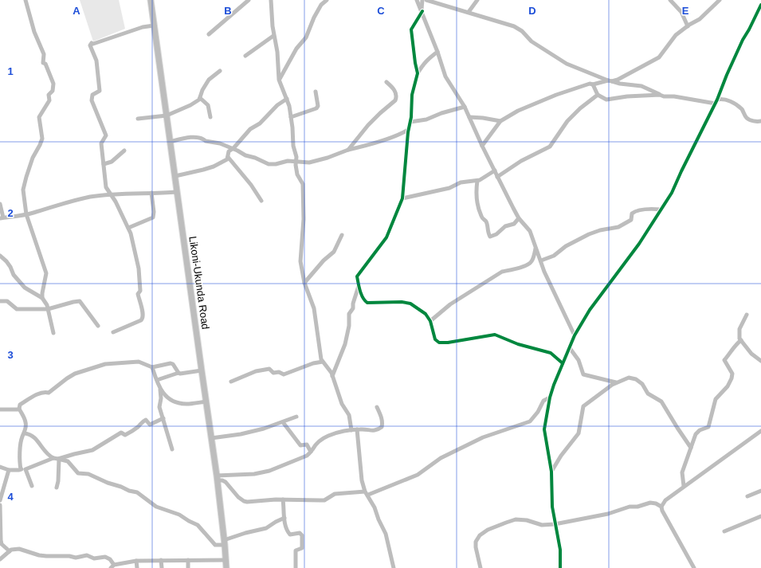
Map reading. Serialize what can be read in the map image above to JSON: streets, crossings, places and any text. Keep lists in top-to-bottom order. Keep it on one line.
{"streets":{"highway":["Likoni-Ukunda Road"]},"grid":{"columns":["A","B","C","D","E"],"rows":["1","2","3","4"]}}
